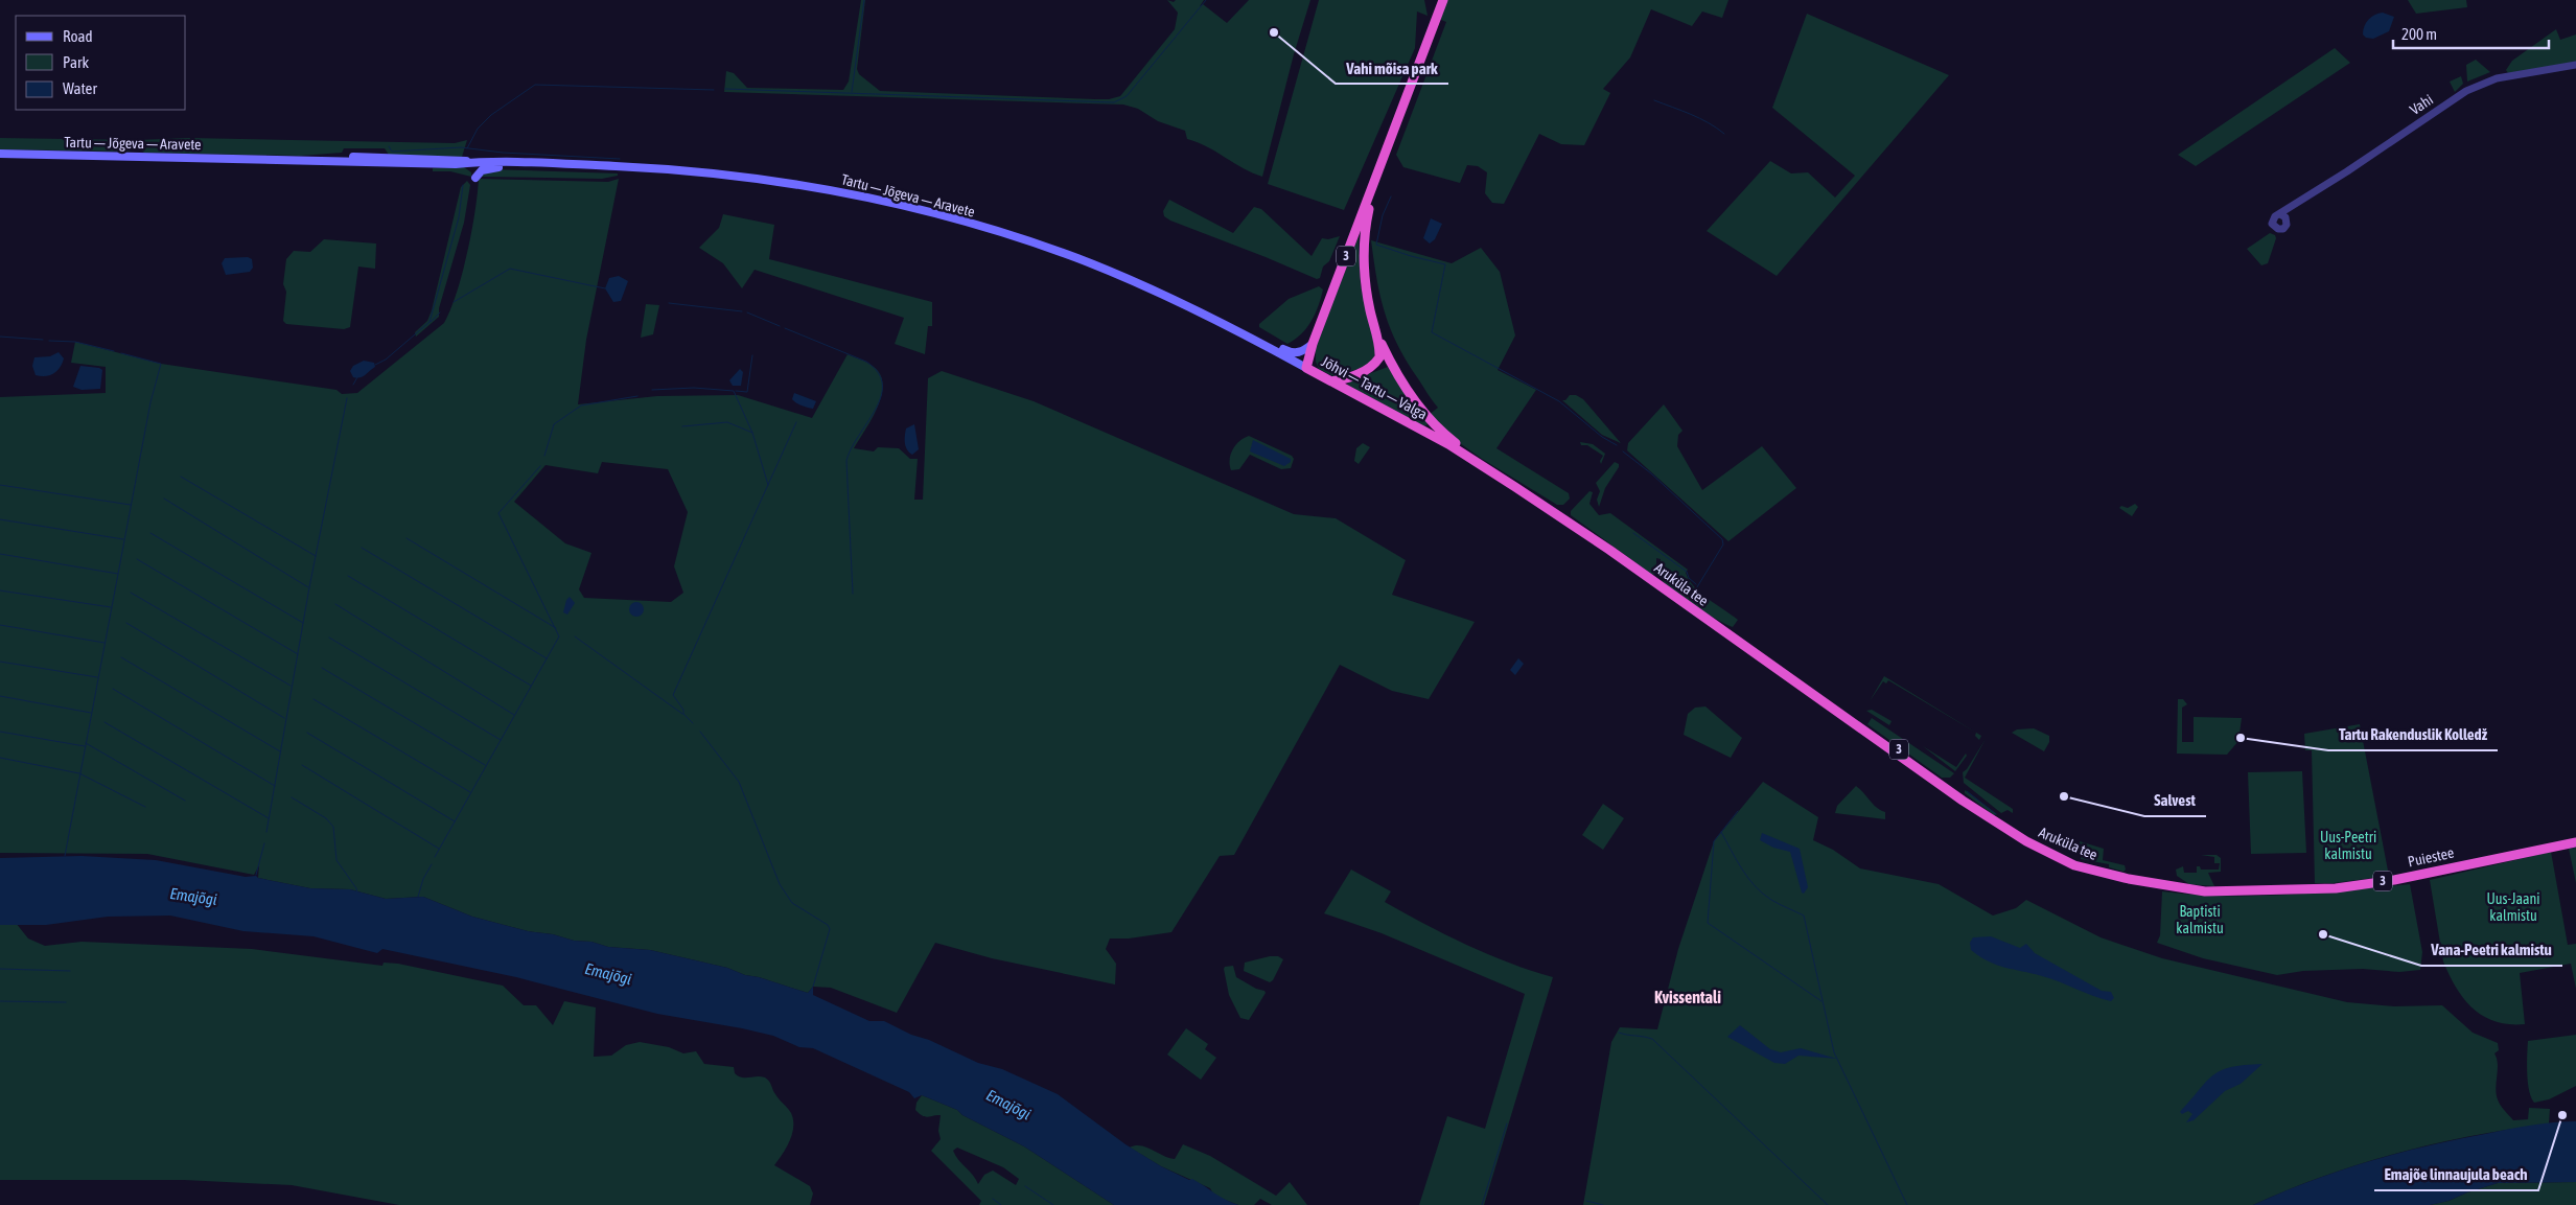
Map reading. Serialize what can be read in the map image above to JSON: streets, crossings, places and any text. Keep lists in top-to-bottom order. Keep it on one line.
{"streets":{"highway":["3","Jõhvi — Tartu — Valga","Aruküla tee","Puiestee"],"main road":["Tartu — Jõgeva — Aravete"],"street":["Vahi"]},"crossings":[["Tartu — Jõgeva — Aravete","Jõhvi — Tartu — Valga"],["Jõhvi — Tartu — Valga","Aruküla tee"],["Aruküla tee","Puiestee"]],"districts":["Kvissentali"],"water":["Emajõgi"],"parks":["Uus-Peetri kalmistu","Uus-Jaani kalmistu","Baptisti kalmistu"],"places":["Vahi mõisa park","Tartu Rakenduslik Kolledž","Salvest","Vana-Peetri kalmistu","Emajõe linnaujula beach"],"legend":["Road","Park","Water"],"scale_bar":"200 m"}
